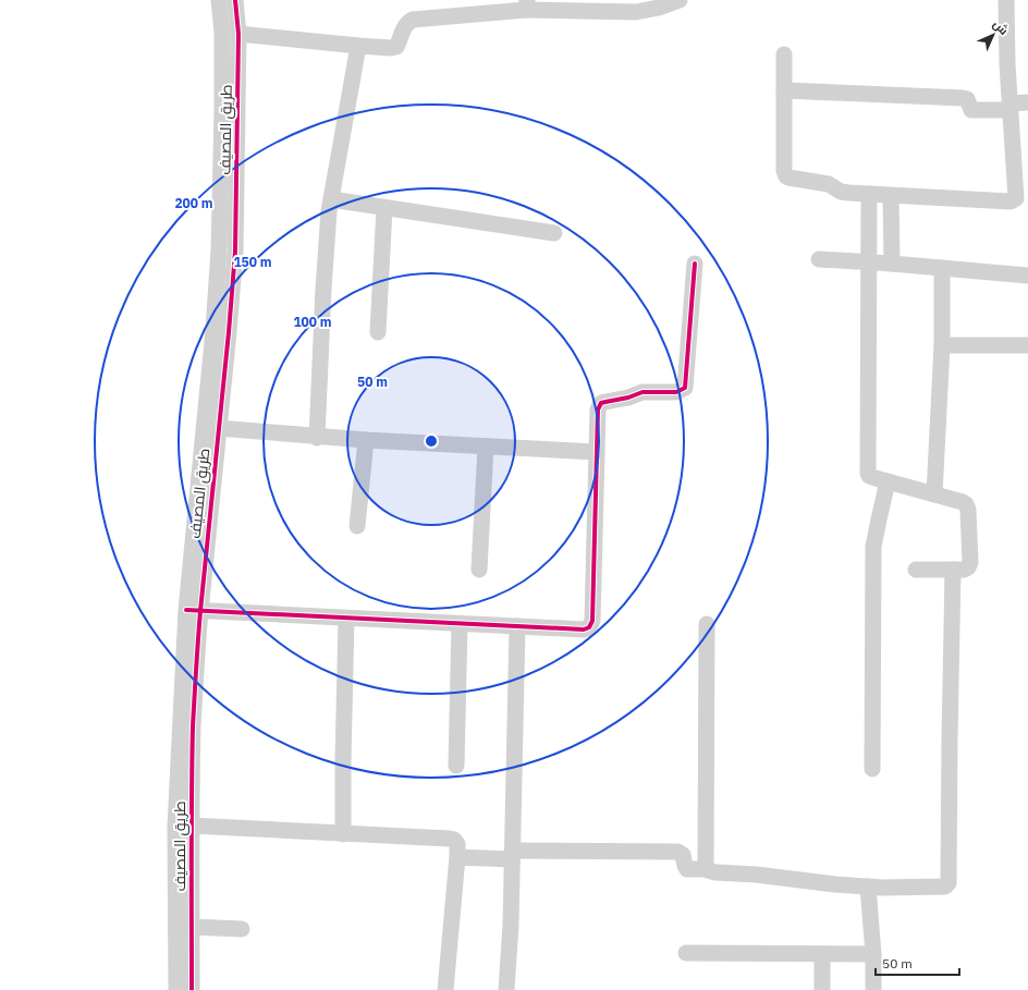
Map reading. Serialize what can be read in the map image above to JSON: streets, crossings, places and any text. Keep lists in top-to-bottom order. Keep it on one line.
{"streets":{"street":["طريق المصيف"]},"scale_bar":"50 m","north":"top right","rings":["200 m","150 m","100 m","50 m"]}
